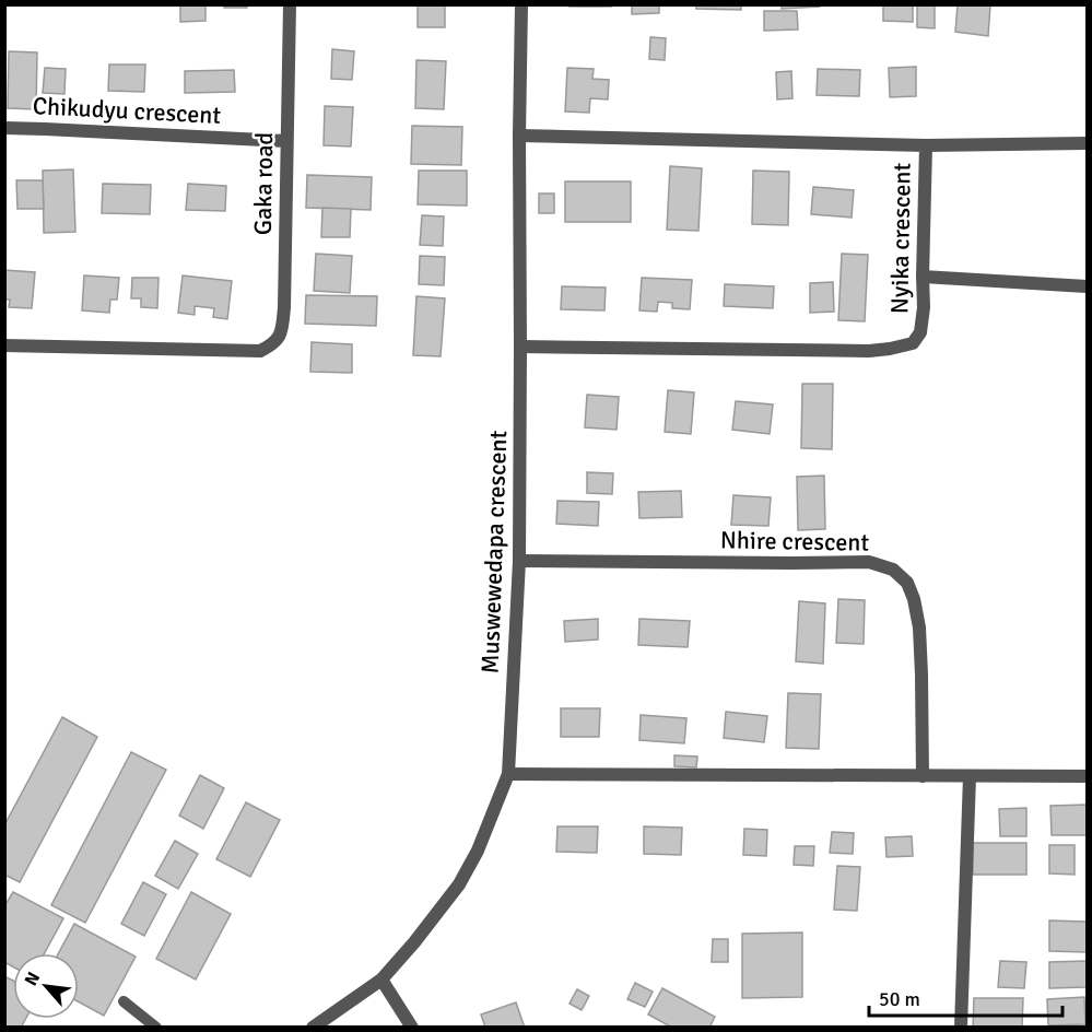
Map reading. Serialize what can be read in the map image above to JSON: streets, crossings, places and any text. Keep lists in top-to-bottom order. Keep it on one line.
{"streets":{"street":["Chikudyu crescent","Gaka road","Nyika crescent","Nhire crescent","Muswewedapa crescent"]},"crossings":[["Chikudyu crescent","Gaka road"],["Nyika crescent","Muswewedapa crescent"],["Nhire crescent","Muswewedapa crescent"]],"scale_bar":"50 m","north":"top left"}
